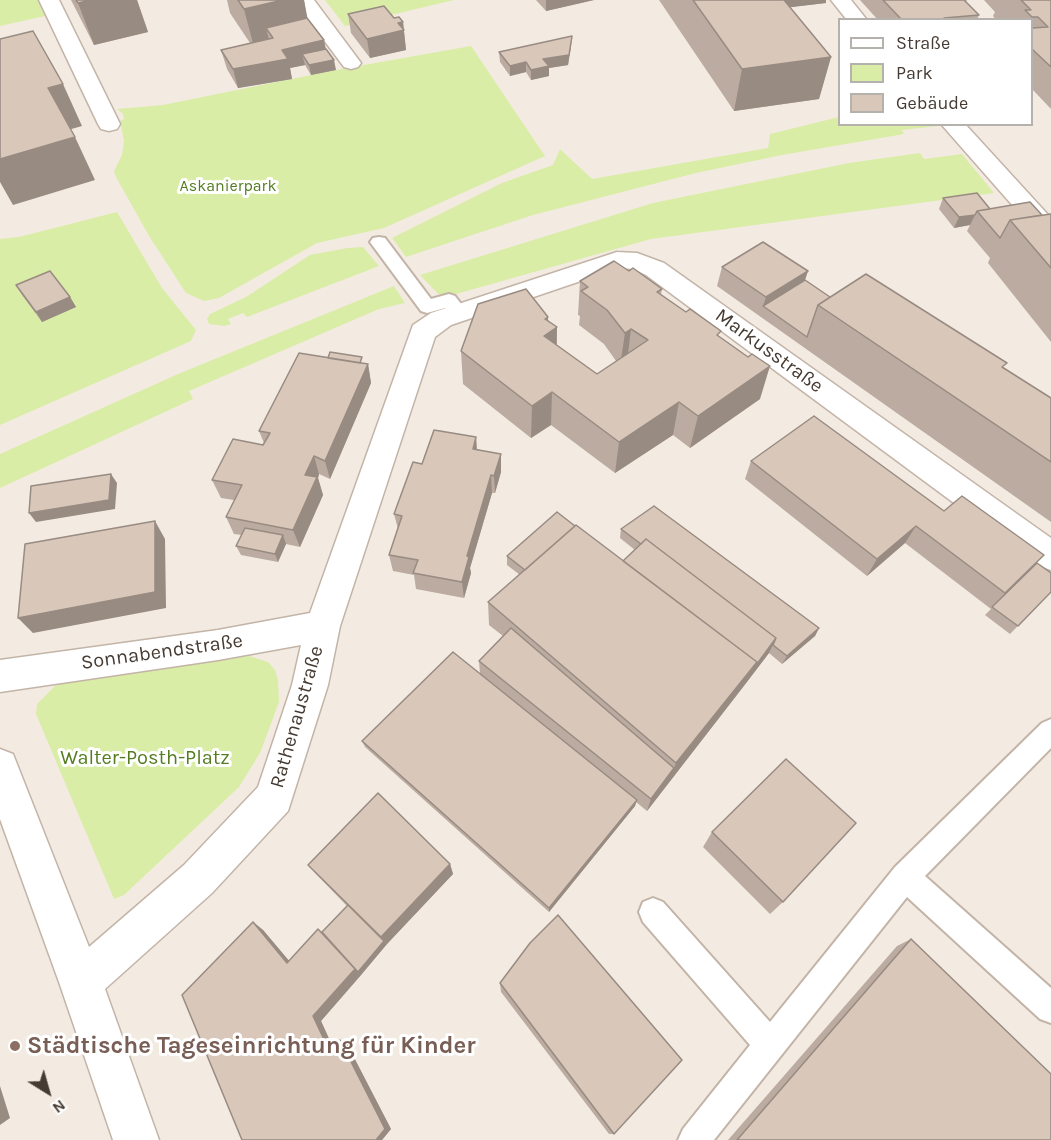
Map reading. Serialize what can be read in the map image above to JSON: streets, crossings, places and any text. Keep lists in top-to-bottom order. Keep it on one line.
{"streets":{"street":["Markusstraße","Sonnabendstraße","Rathenaustraße"]},"crossings":[["Markusstraße","Rathenaustraße"],["Sonnabendstraße","Rathenaustraße"]],"parks":["Askanierpark","Walter-Posth-Platz"],"places":["Städtische Tageseinrichtung für Kinder"],"legend":["Straße","Park","Gebäude"],"north":"bottom right"}
